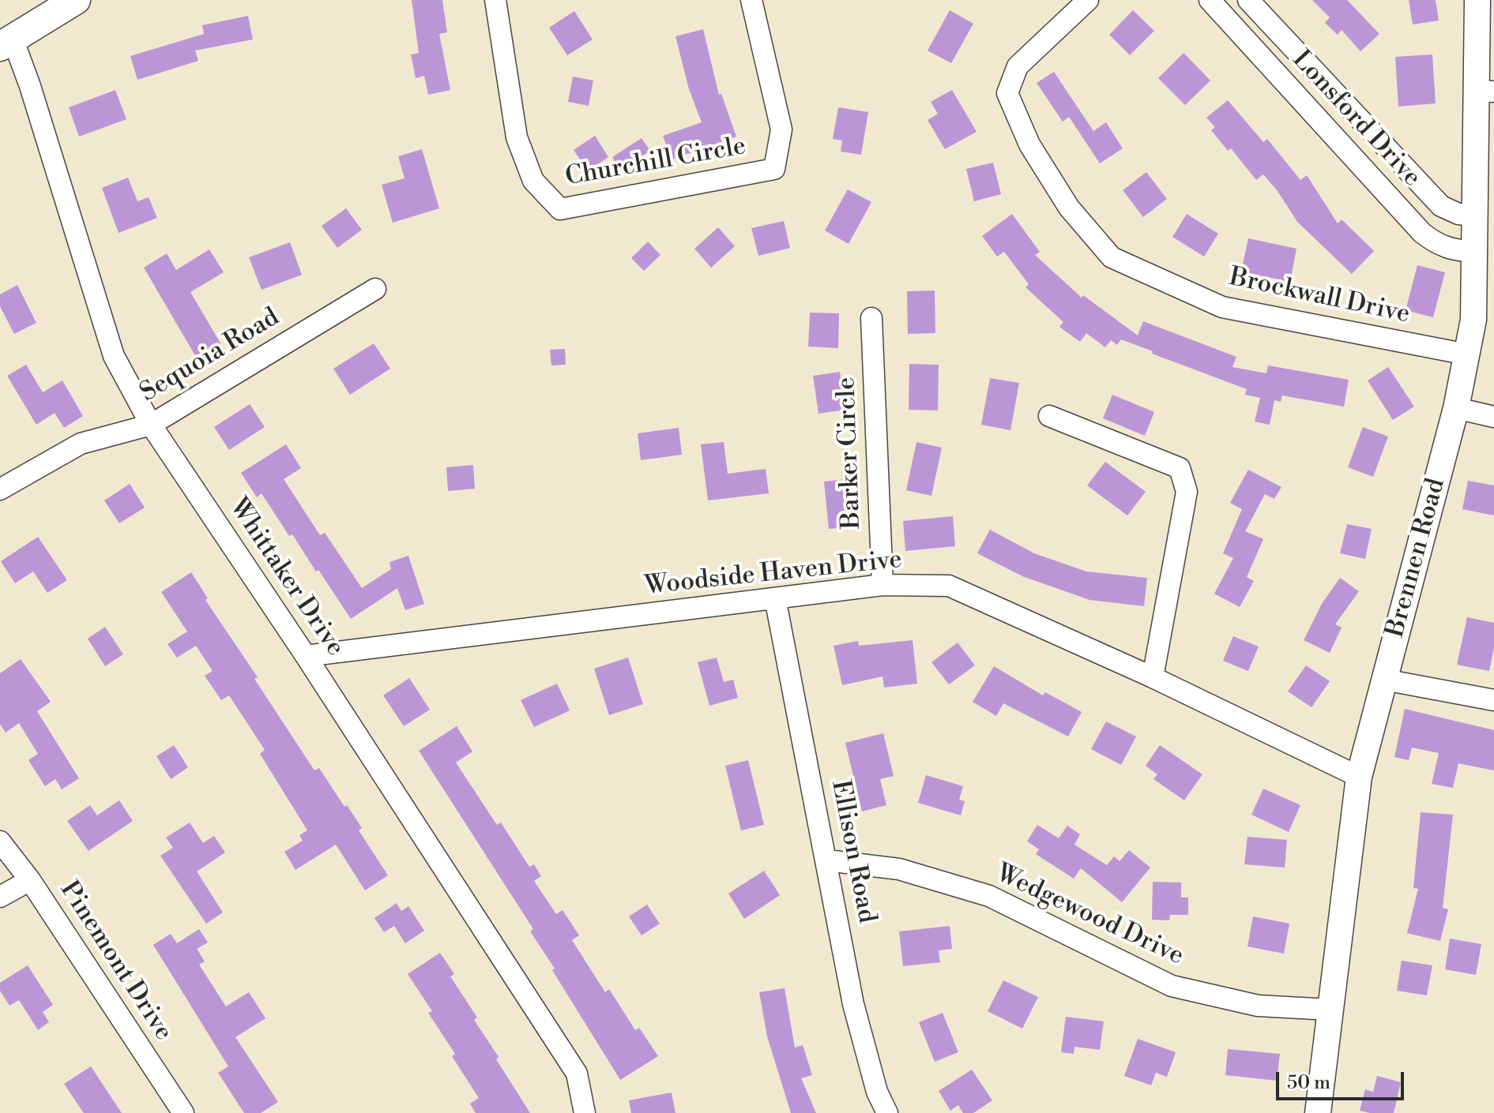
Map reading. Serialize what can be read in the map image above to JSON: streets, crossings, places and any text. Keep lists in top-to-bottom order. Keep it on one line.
{"streets":{"street":["Lonsford Drive","Churchill Circle","Brockwall Drive","Sequoia Road","Barker Circle","Brennen Road","Woodside Haven Drive","Whittaker Drive","Ellison Road","Wedgewood Drive","Pinemont Drive"]},"crossings":[["Lonsford Drive","Brennen Road"],["Brockwall Drive","Brennen Road"],["Sequoia Road","Whittaker Drive"],["Barker Circle","Woodside Haven Drive"],["Brennen Road","Woodside Haven Drive"],["Brennen Road","Wedgewood Drive"],["Woodside Haven Drive","Whittaker Drive"],["Woodside Haven Drive","Ellison Road"],["Ellison Road","Wedgewood Drive"]],"scale_bar":"50 m"}
